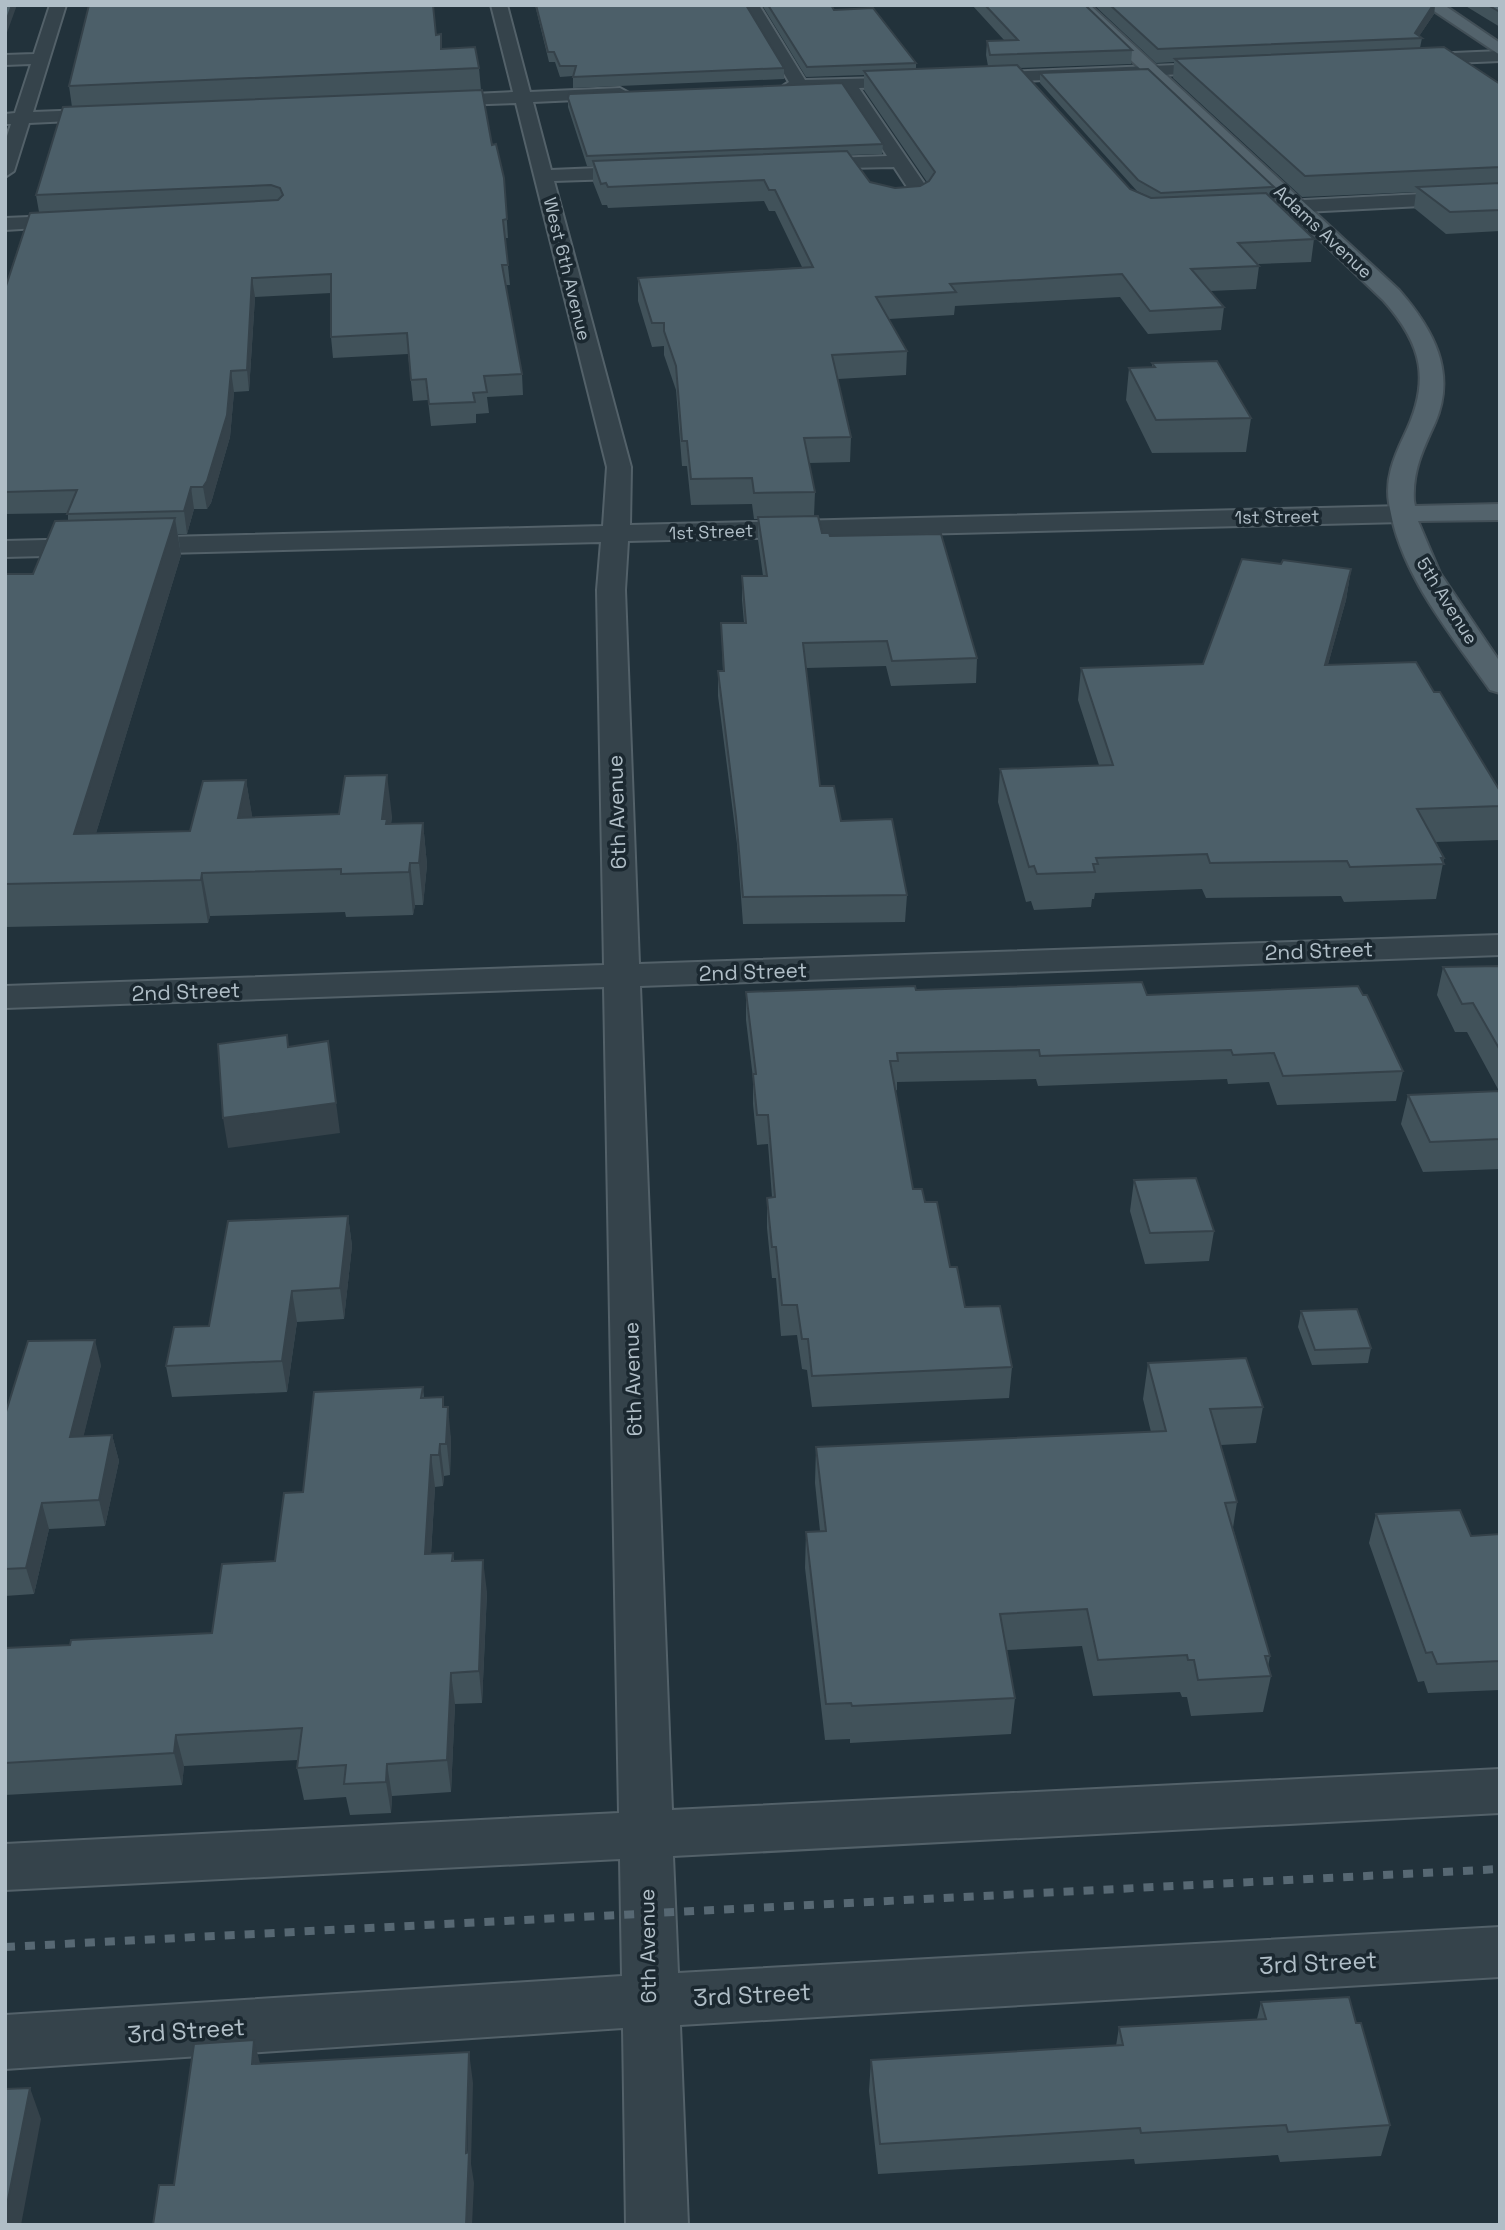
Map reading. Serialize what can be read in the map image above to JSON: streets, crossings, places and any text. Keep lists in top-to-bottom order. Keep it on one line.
{"streets":{"main road":["Adams Avenue","1st Street","5th Avenue"],"street":["West 6th Avenue","6th Avenue","2nd Street","3rd Street"]},"crossings":[["Adams Avenue","1st Street"],["Adams Avenue","5th Avenue"],["West 6th Avenue","1st Street"],["West 6th Avenue","6th Avenue"],["1st Street","5th Avenue"],["1st Street","6th Avenue"],["6th Avenue","2nd Street"],["6th Avenue","3rd Street"]]}
